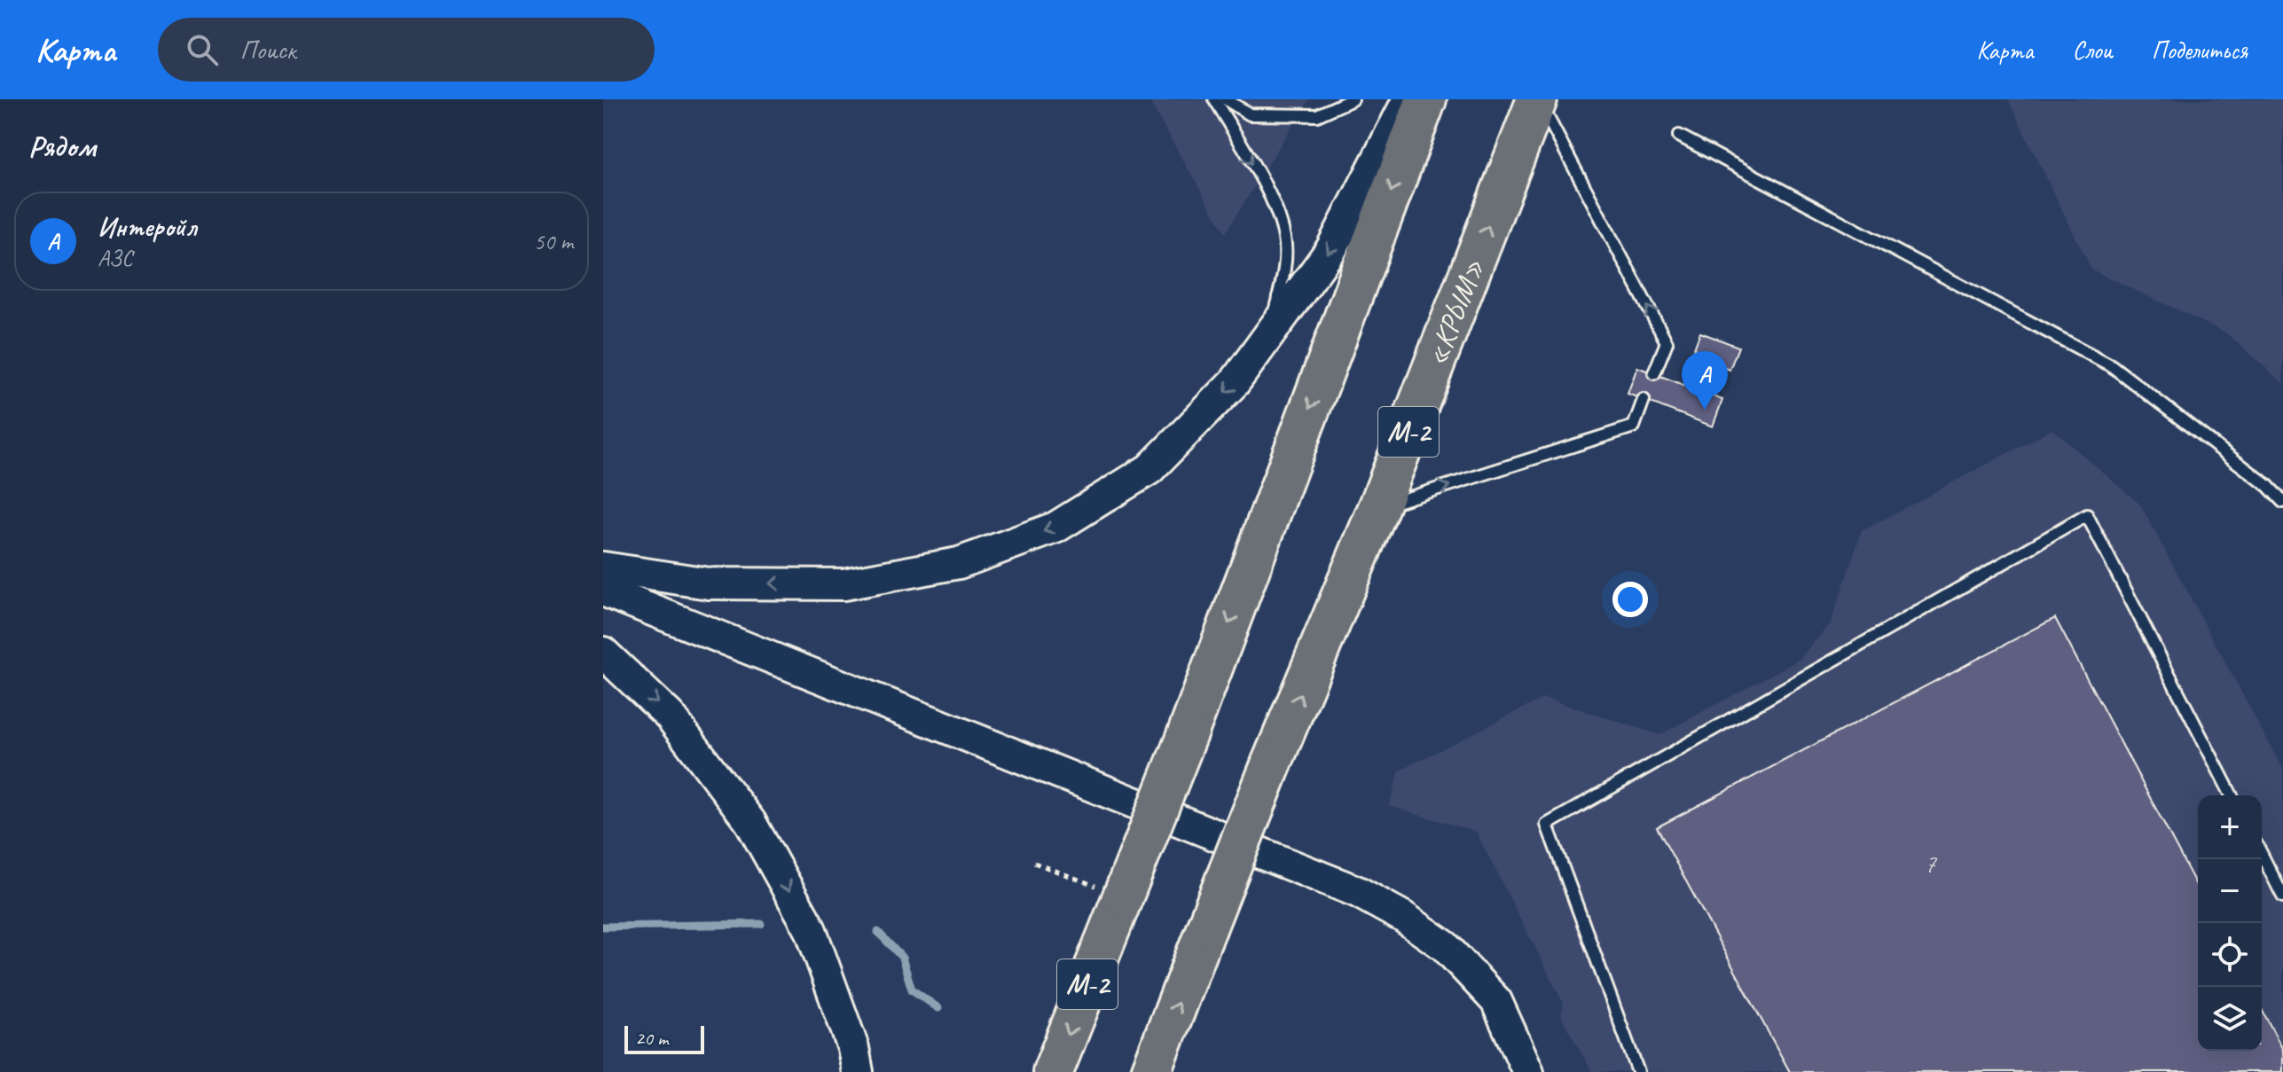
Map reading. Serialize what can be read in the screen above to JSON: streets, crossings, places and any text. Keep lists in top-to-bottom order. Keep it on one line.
{"streets":{"highway":["«КРЫМ»","М-2"]},"house_numbers":["7"],"scale_bar":"20 m","page":{"header":"Карта","search":"Поиск","nav":["Карта","Слои","Поделиться"],"heading":"Рядом","list":[{"mark":"A","name":"Интеройл","note":"АЗС","value":"50 m"}],"pins":"A","map_buttons":["+","−"],"scale":"20 m"}}
